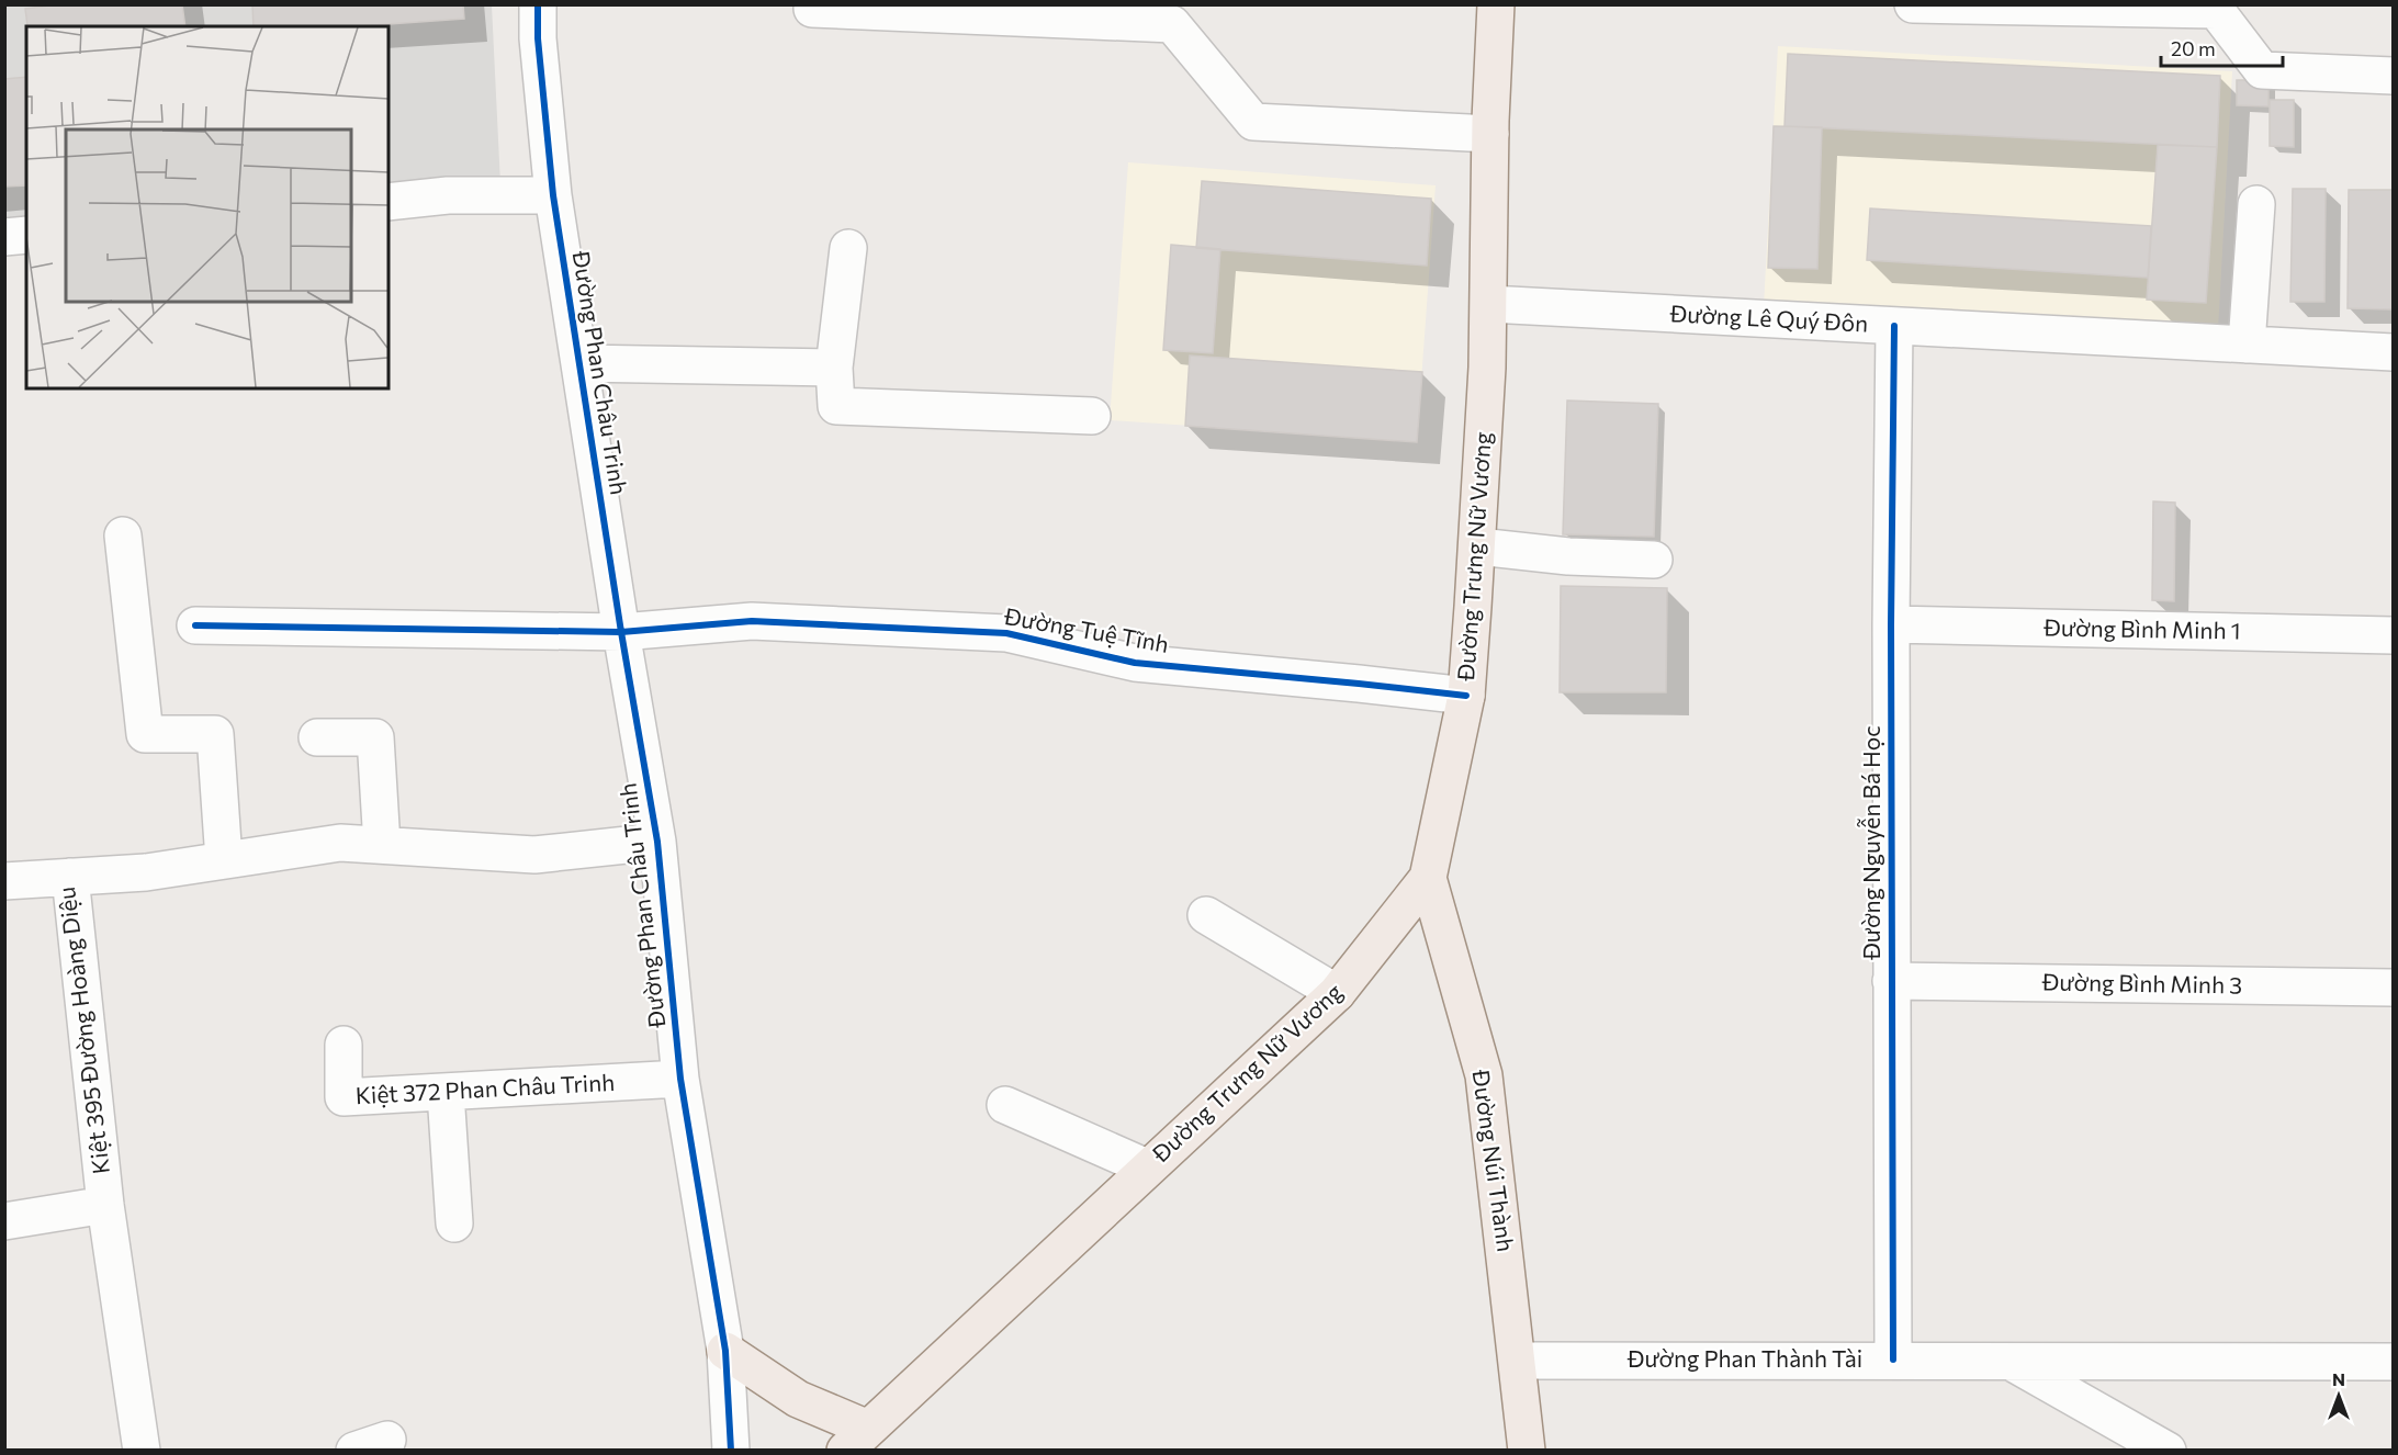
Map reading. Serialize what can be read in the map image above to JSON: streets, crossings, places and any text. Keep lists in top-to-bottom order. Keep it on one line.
{"streets":{"main road":["Đường Trưng Nữ Vương","Đường Núi Thành"],"street":["Đường Lê Quý Đôn","Đường Phan Châu Trinh","Đường Bình Minh 1","Đường Tuệ Tĩnh","Đường Nguyễn Bá Học","Đường Bình Minh 3","Kiệt 395 Đường Hoàng Diệu","Kiệt 372 Phan Châu Trinh","Đường Phan Thành Tài"]},"crossings":[["Đường Lê Quý Đôn","Đường Trưng Nữ Vương"],["Đường Lê Quý Đôn","Đường Nguyễn Bá Học"],["Đường Phan Châu Trinh","Đường Tuệ Tĩnh"],["Đường Phan Châu Trinh","Kiệt 372 Phan Châu Trinh"],["Đường Trưng Nữ Vương","Đường Tuệ Tĩnh"],["Đường Trưng Nữ Vương","Đường Núi Thành"],["Đường Bình Minh 1","Đường Nguyễn Bá Học"],["Đường Nguyễn Bá Học","Đường Bình Minh 3"],["Đường Nguyễn Bá Học","Đường Phan Thành Tài"],["Đường Núi Thành","Đường Phan Thành Tài"]],"scale_bar":"20 m","north":"top"}
